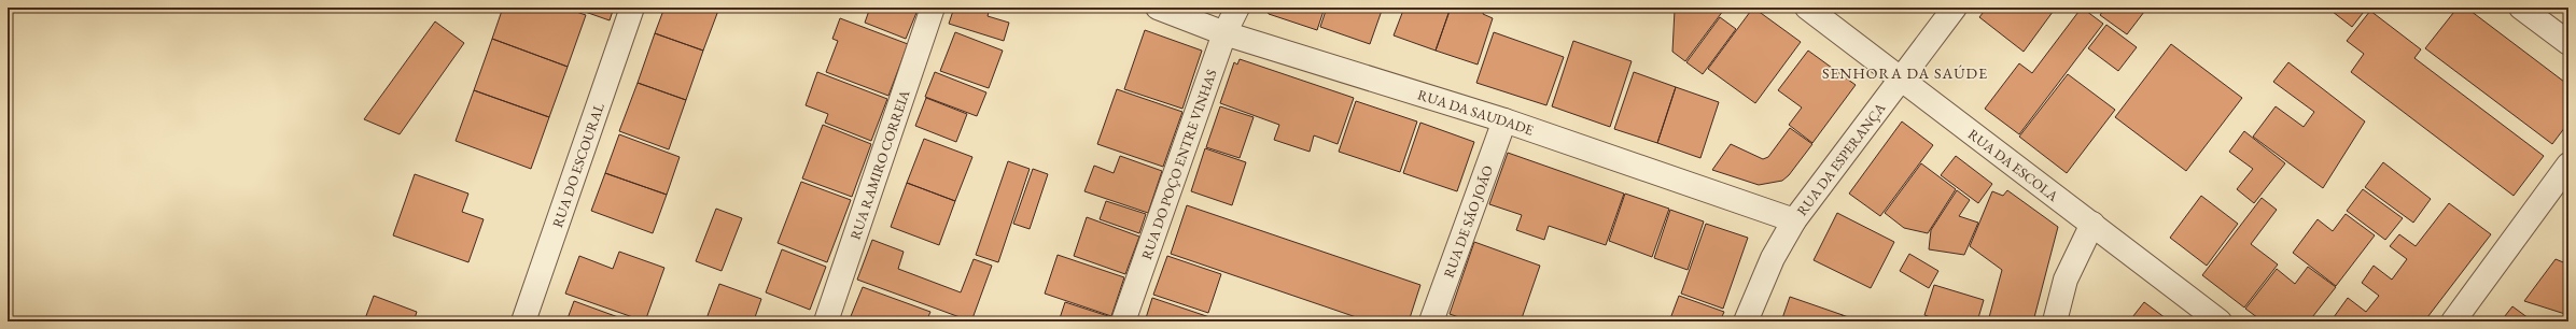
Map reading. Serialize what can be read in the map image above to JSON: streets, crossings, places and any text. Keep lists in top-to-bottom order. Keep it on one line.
{"streets":{"street":["RUA DA SAUDADE","RUA DA ESPERANÇA","RUA DO POÇO ENTRE VINHAS","RUA DO ESCOURAL","RUA RAMIRO CORREIA","RUA DA ESCOLA","RUA DE SÃO JOÃO"]},"crossings":[["RUA DA SAUDADE","RUA DA ESPERANÇA"],["RUA DA SAUDADE","RUA DO POÇO ENTRE VINHAS"],["RUA DA SAUDADE","RUA DE SÃO JOÃO"],["RUA DA ESPERANÇA","RUA DA ESCOLA"]],"districts":["SENHORA DA SAÚDE"]}
